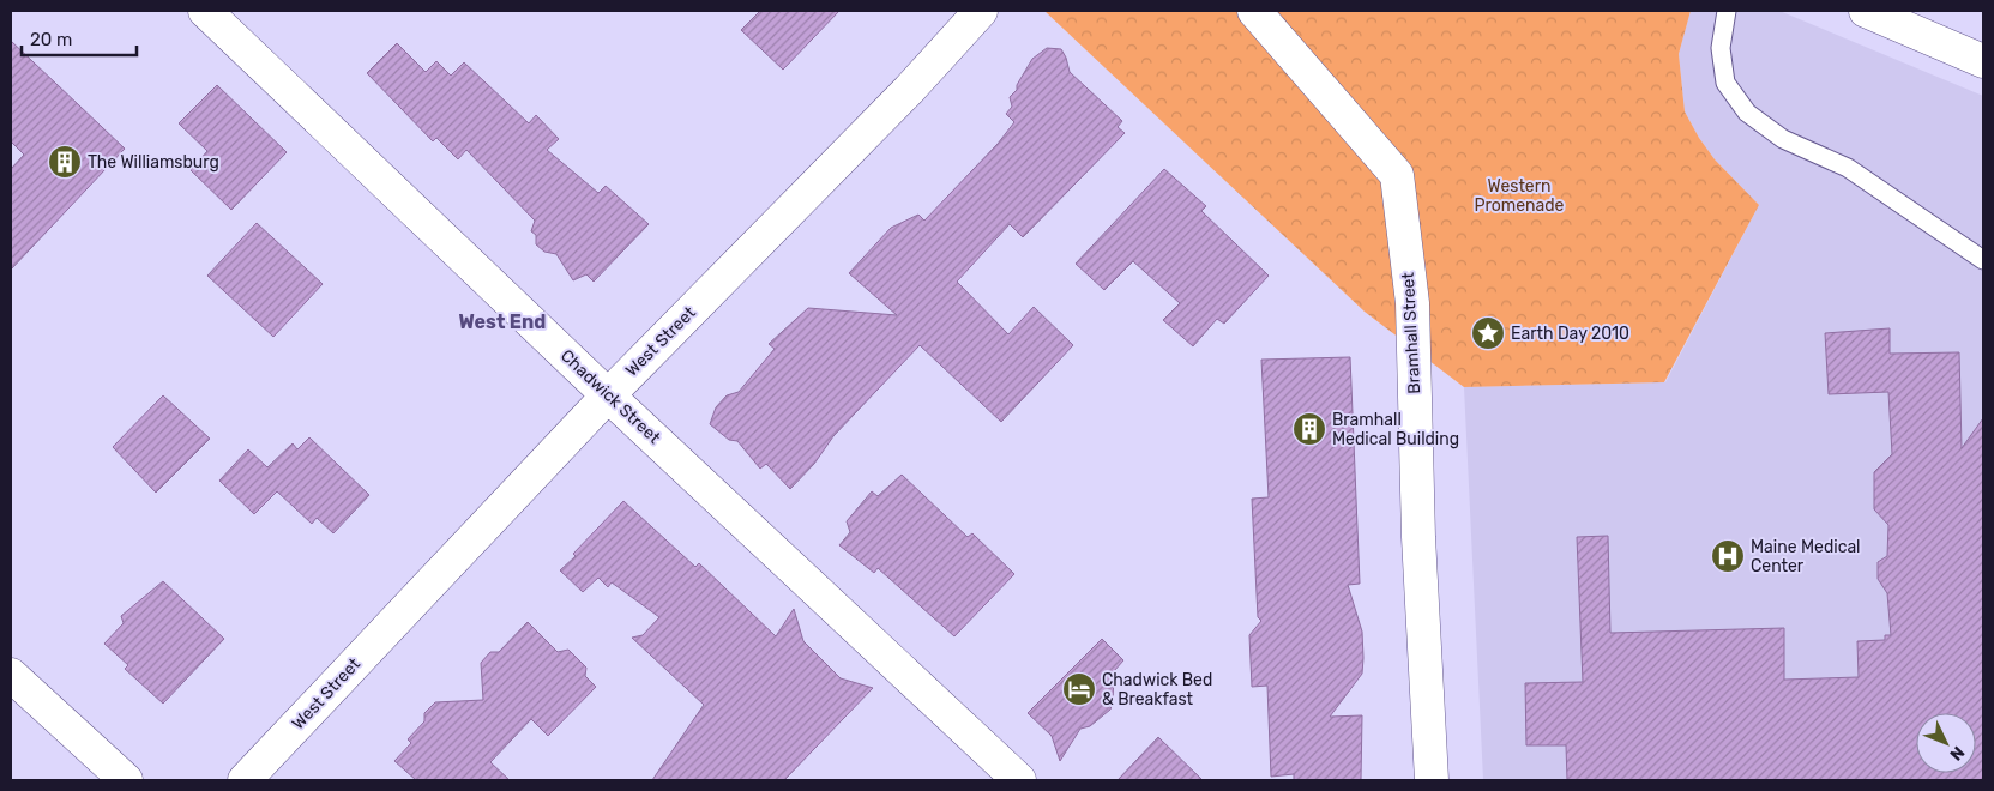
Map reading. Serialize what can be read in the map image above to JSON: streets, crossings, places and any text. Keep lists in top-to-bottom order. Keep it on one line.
{"streets":{"street":["Bramhall Street","West Street","Chadwick Street"]},"crossings":[["West Street","Chadwick Street"]],"districts":["West End"],"parks":["Western Promenade"],"places":{"building":["The Williamsburg","Bramhall Medical Building"],"place":["Earth Day 2010"],"hospital":["Maine Medical Center"],"hotel":["Chadwick Bed & Breakfast"]},"scale_bar":"20 m","north":"bottom right"}
